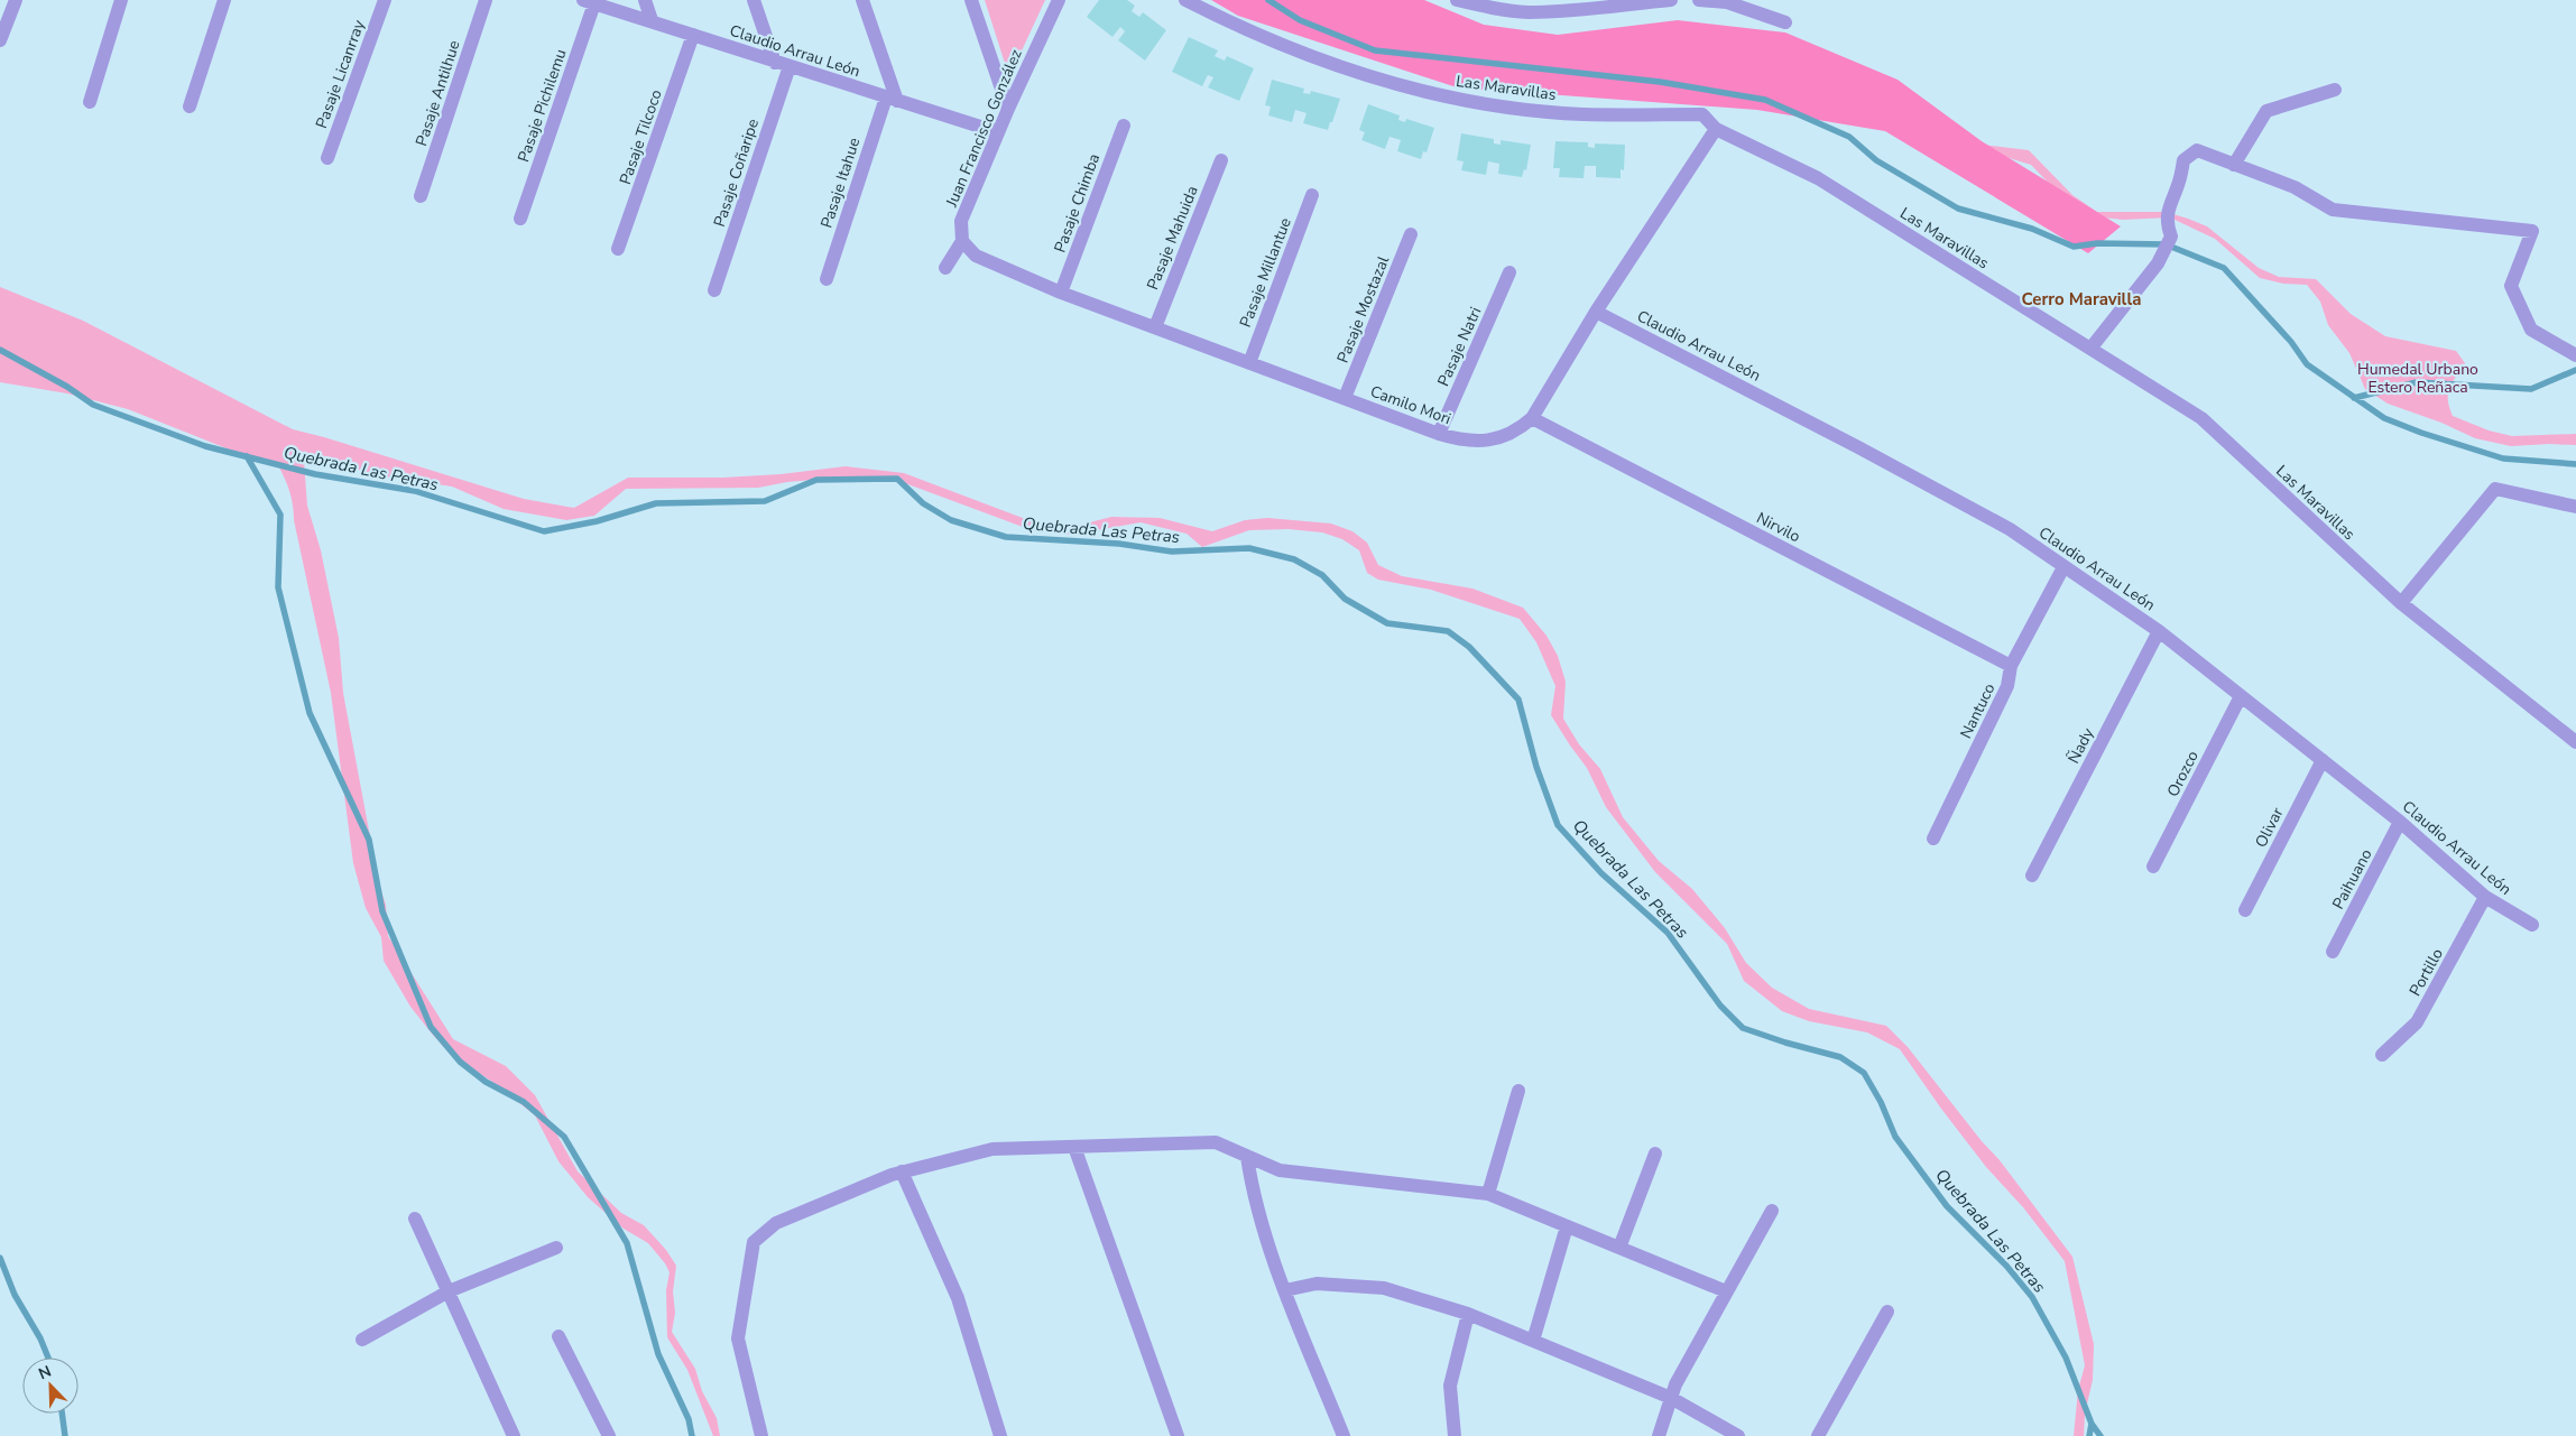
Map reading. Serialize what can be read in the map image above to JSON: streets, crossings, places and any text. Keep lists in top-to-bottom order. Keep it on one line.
{"streets":{"street":["Claudio Arrau León","Pasaje Licanrray","Las Maravillas","Pasaje Antilhue","Pasaje Pichilemu","Juan Francisco González","Pasaje Tilcoco","Pasaje Coñaripe","Pasaje Itahue","Pasaje Chimba","Pasaje Mahuida","Pasaje Millantue","Pasaje Mostazal","Pasaje Natri","Camilo Mori","Nirvilo","Nantuco","Ñady","Orozco","Olivar","Paihuano","Portillo"]},"crossings":[["Claudio Arrau León","Pasaje Pichilemu"],["Claudio Arrau León","Juan Francisco González"],["Claudio Arrau León","Pasaje Tilcoco"],["Claudio Arrau León","Pasaje Coñaripe"],["Claudio Arrau León","Pasaje Itahue"],["Claudio Arrau León","Camilo Mori"],["Claudio Arrau León","Nantuco"],["Claudio Arrau León","Ñady"],["Claudio Arrau León","Orozco"],["Claudio Arrau León","Olivar"],["Claudio Arrau León","Paihuano"],["Claudio Arrau León","Portillo"],["Las Maravillas","Camilo Mori"],["Juan Francisco González","Camilo Mori"],["Pasaje Chimba","Camilo Mori"],["Pasaje Mahuida","Camilo Mori"],["Pasaje Millantue","Camilo Mori"],["Pasaje Mostazal","Camilo Mori"],["Pasaje Natri","Camilo Mori"],["Camilo Mori","Nirvilo"],["Nirvilo","Nantuco"]],"districts":["Cerro Maravilla"],"water":["Quebrada Las Petras"],"parks":["Humedal Urbano Estero Reñaca"],"north":"top left"}
